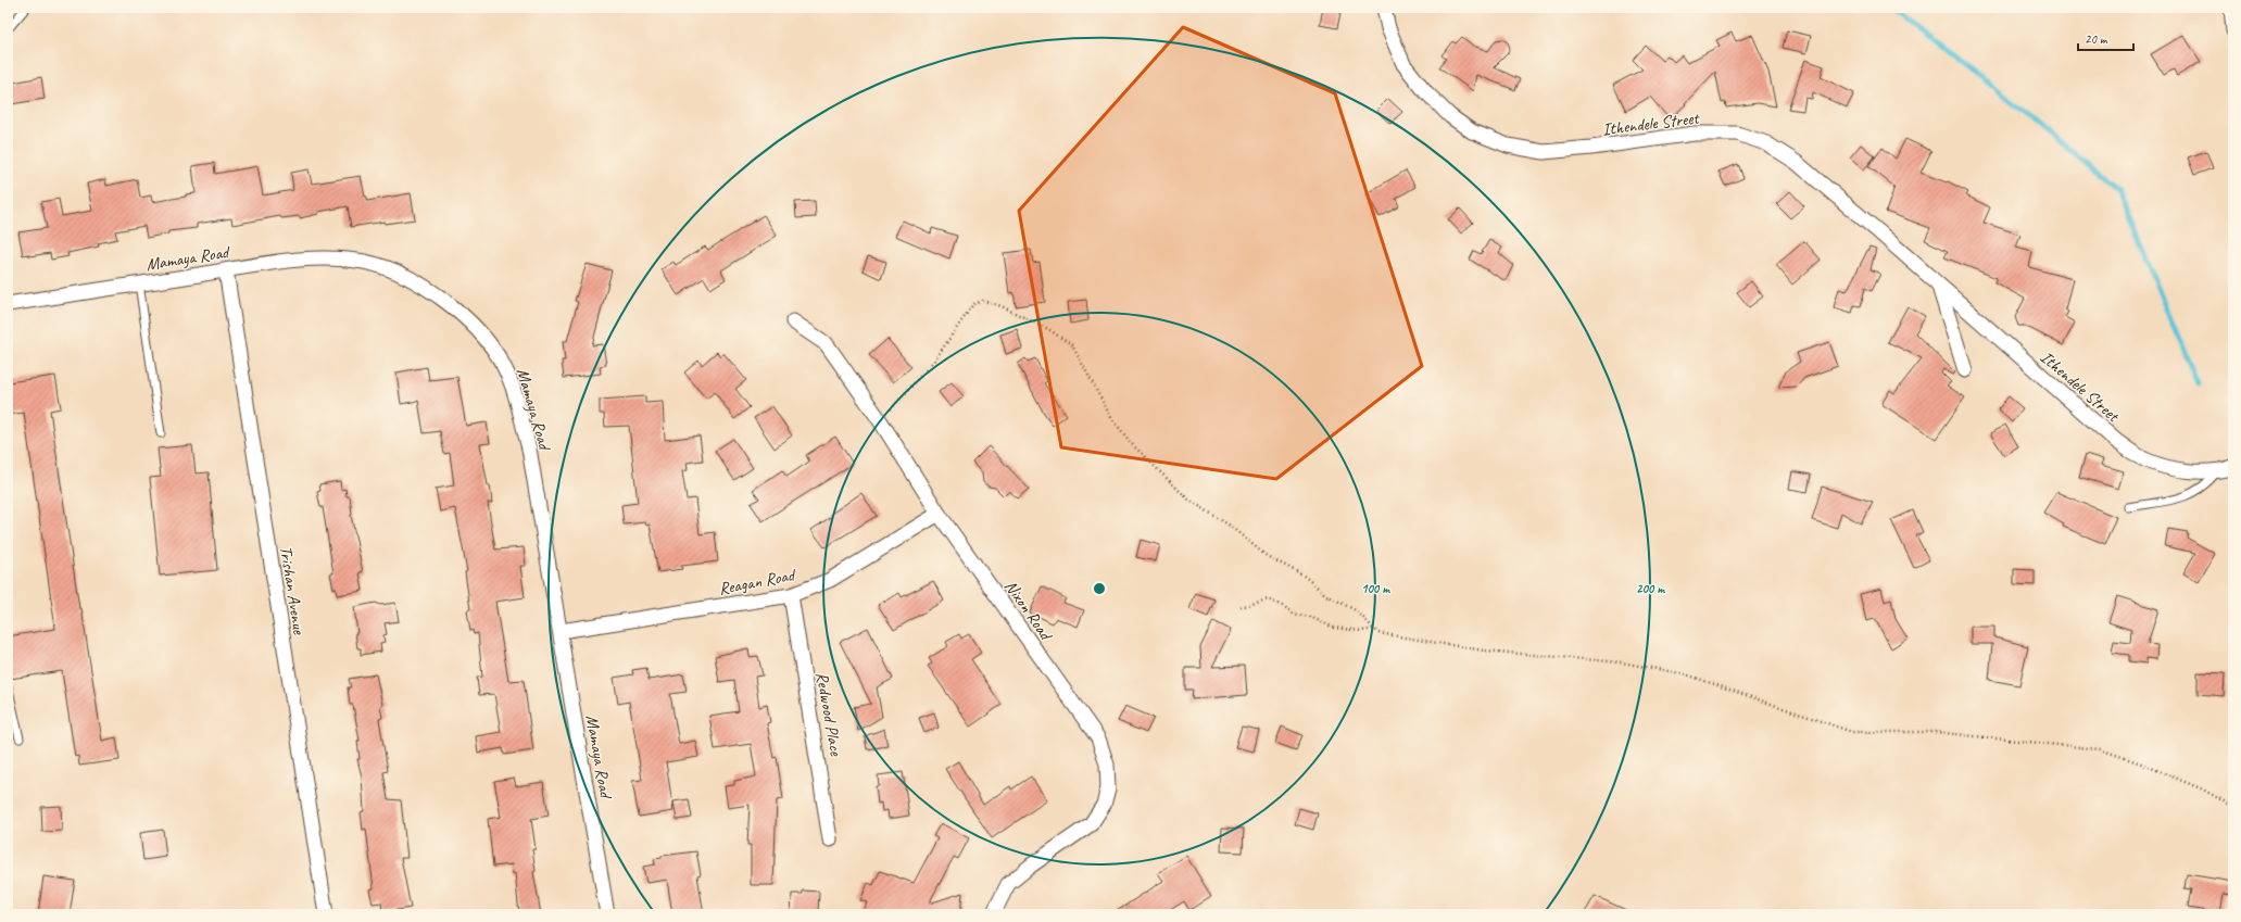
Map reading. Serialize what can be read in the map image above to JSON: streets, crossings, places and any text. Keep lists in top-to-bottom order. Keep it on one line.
{"streets":{"street":["Ithendele Street","Mamaya Road","Reagan Road","Trishan Avenue","Nixon Road","Redwood Place"]},"crossings":[["Mamaya Road","Reagan Road"],["Mamaya Road","Trishan Avenue"],["Reagan Road","Nixon Road"],["Reagan Road","Redwood Place"]],"scale_bar":"20 m","rings":["100 m","200 m"]}
